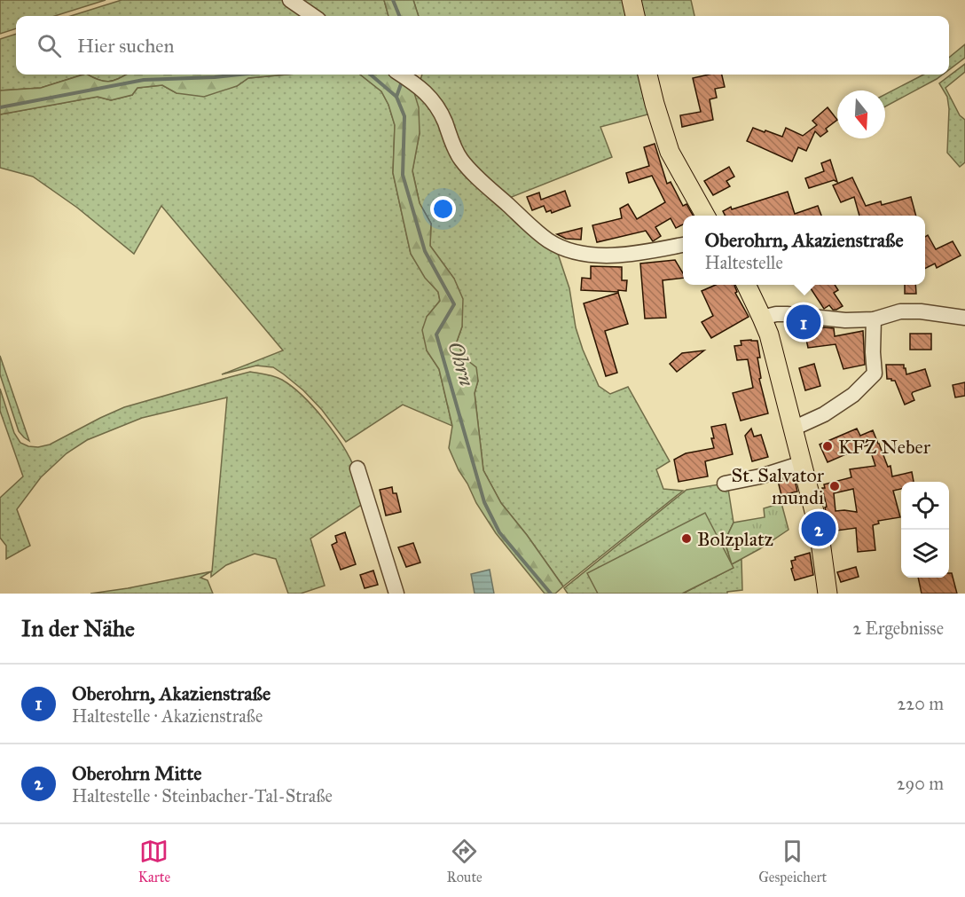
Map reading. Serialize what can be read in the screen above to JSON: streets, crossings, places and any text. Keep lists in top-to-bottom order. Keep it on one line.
{"water":["Ohrn"],"places":["KFZ Neber","St. Salvator mundi","Bolzplatz"],"north":"bottom","page":{"search":"Hier suchen","popup":["Oberohrn, Akazienstraße","Haltestelle"],"pins":["1","2"],"heading":["In der Nähe","2 Ergebnisse"],"list":[{"mark":"1","name":"Oberohrn, Akazienstraße","note":"Haltestelle · Akazienstraße","value":"220 m"},{"mark":"2","name":"Oberohrn Mitte","note":"Haltestelle · Steinbacher-Tal-Straße","value":"290 m"}],"nav":["Karte","Route","Gespeichert"]}}
